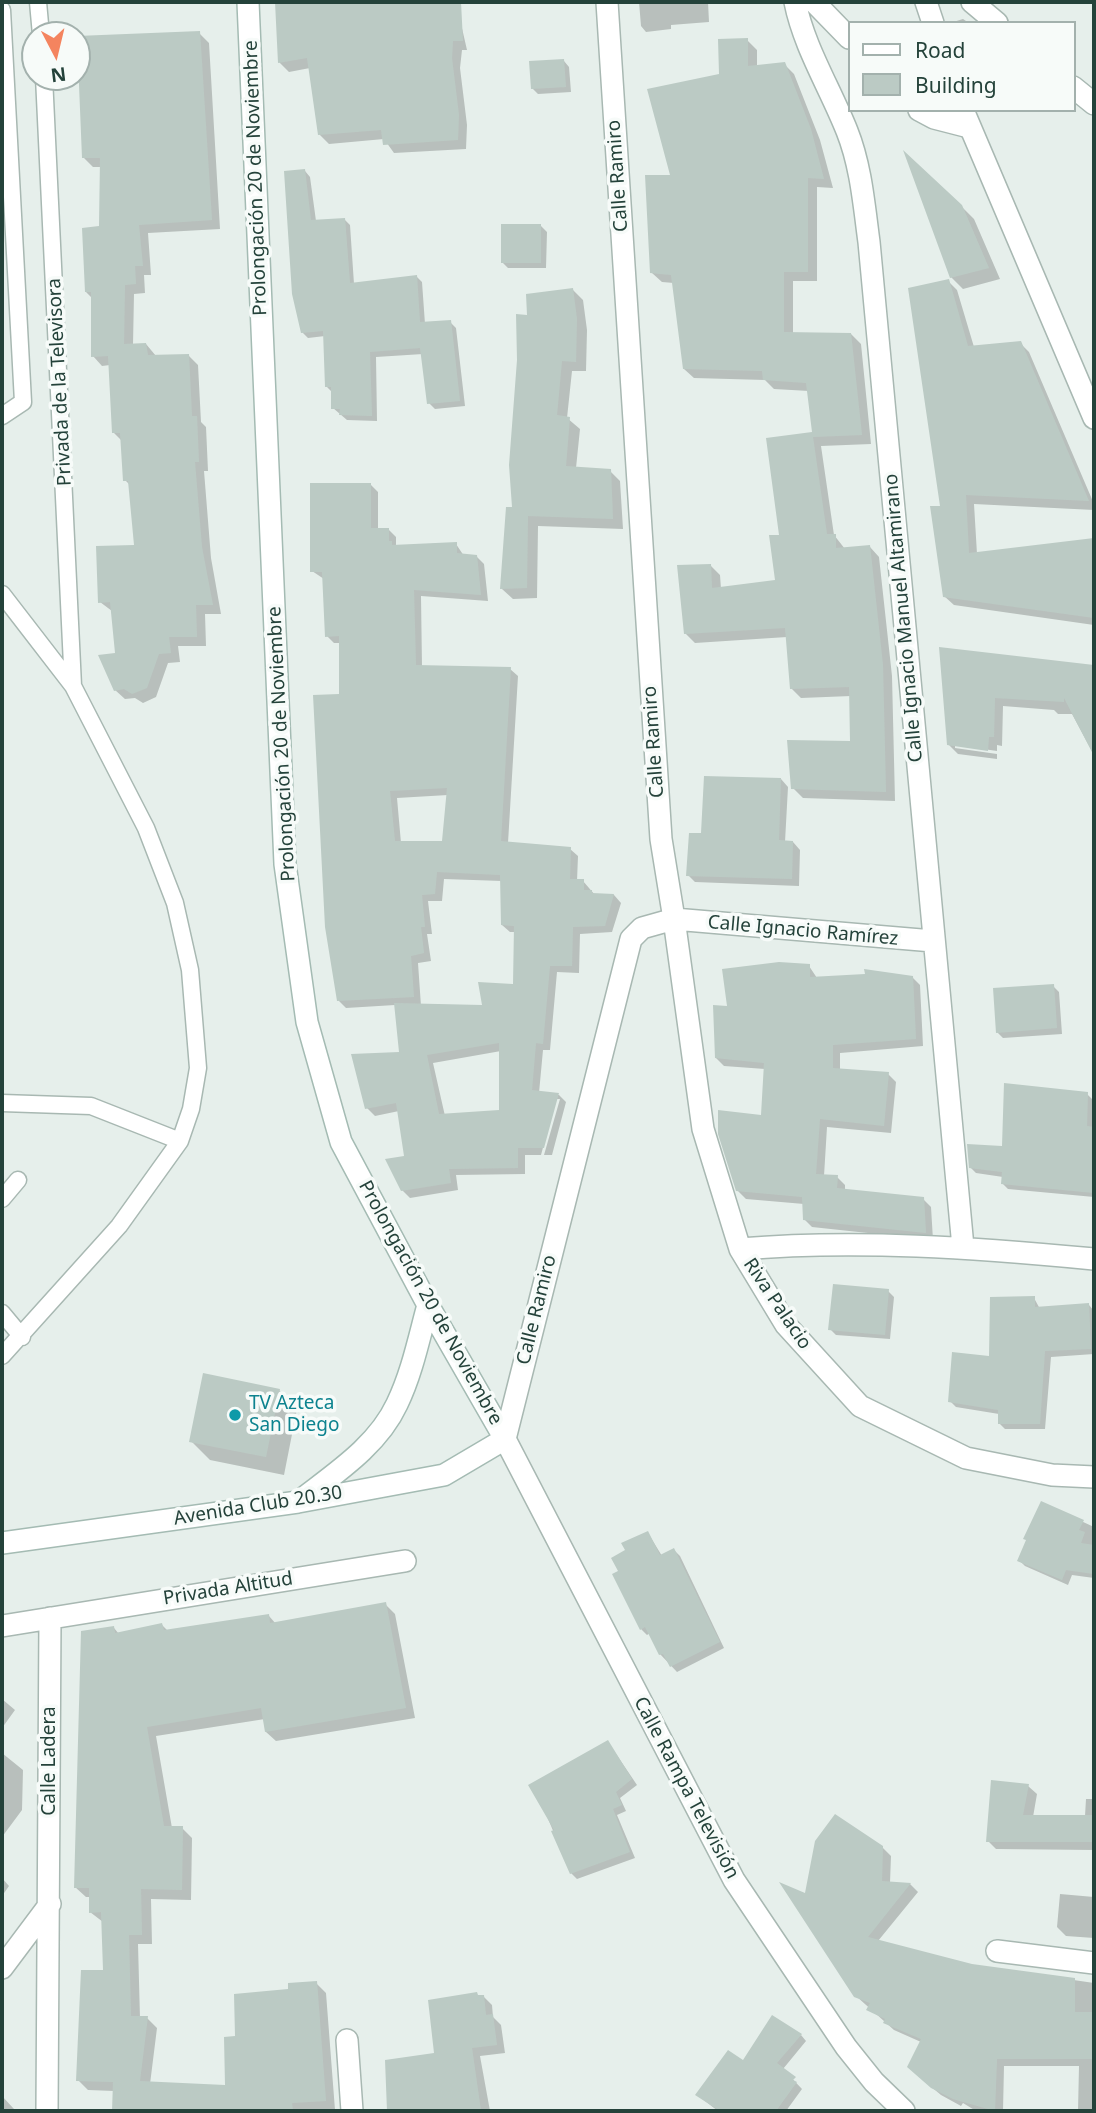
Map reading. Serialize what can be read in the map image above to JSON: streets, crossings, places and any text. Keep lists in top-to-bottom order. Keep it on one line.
{"streets":{"street":["Calle Ramiro","Prolongación 20 de Noviembre","Calle Ignacio Manuel Altamirano","Calle Ignacio Ramírez","Riva Palacio","Avenida Club 20.30","Privada Altitud","Calle Ladera","Calle Rampa Televisión"],"lane":["Privada de la Televisora"]},"crossings":[["Calle Ramiro","Prolongación 20 de Noviembre"],["Calle Ramiro","Calle Ignacio Ramírez"],["Calle Ramiro","Avenida Club 20.30"],["Calle Ramiro","Calle Rampa Televisión"],["Prolongación 20 de Noviembre","Avenida Club 20.30"],["Prolongación 20 de Noviembre","Calle Rampa Televisión"],["Calle Ignacio Manuel Altamirano","Calle Ignacio Ramírez"],["Calle Ignacio Manuel Altamirano","Riva Palacio"],["Avenida Club 20.30","Calle Rampa Televisión"],["Privada Altitud","Calle Ladera"]],"places":["TV Azteca San Diego"],"legend":["Road","Building"],"north":"bottom"}
